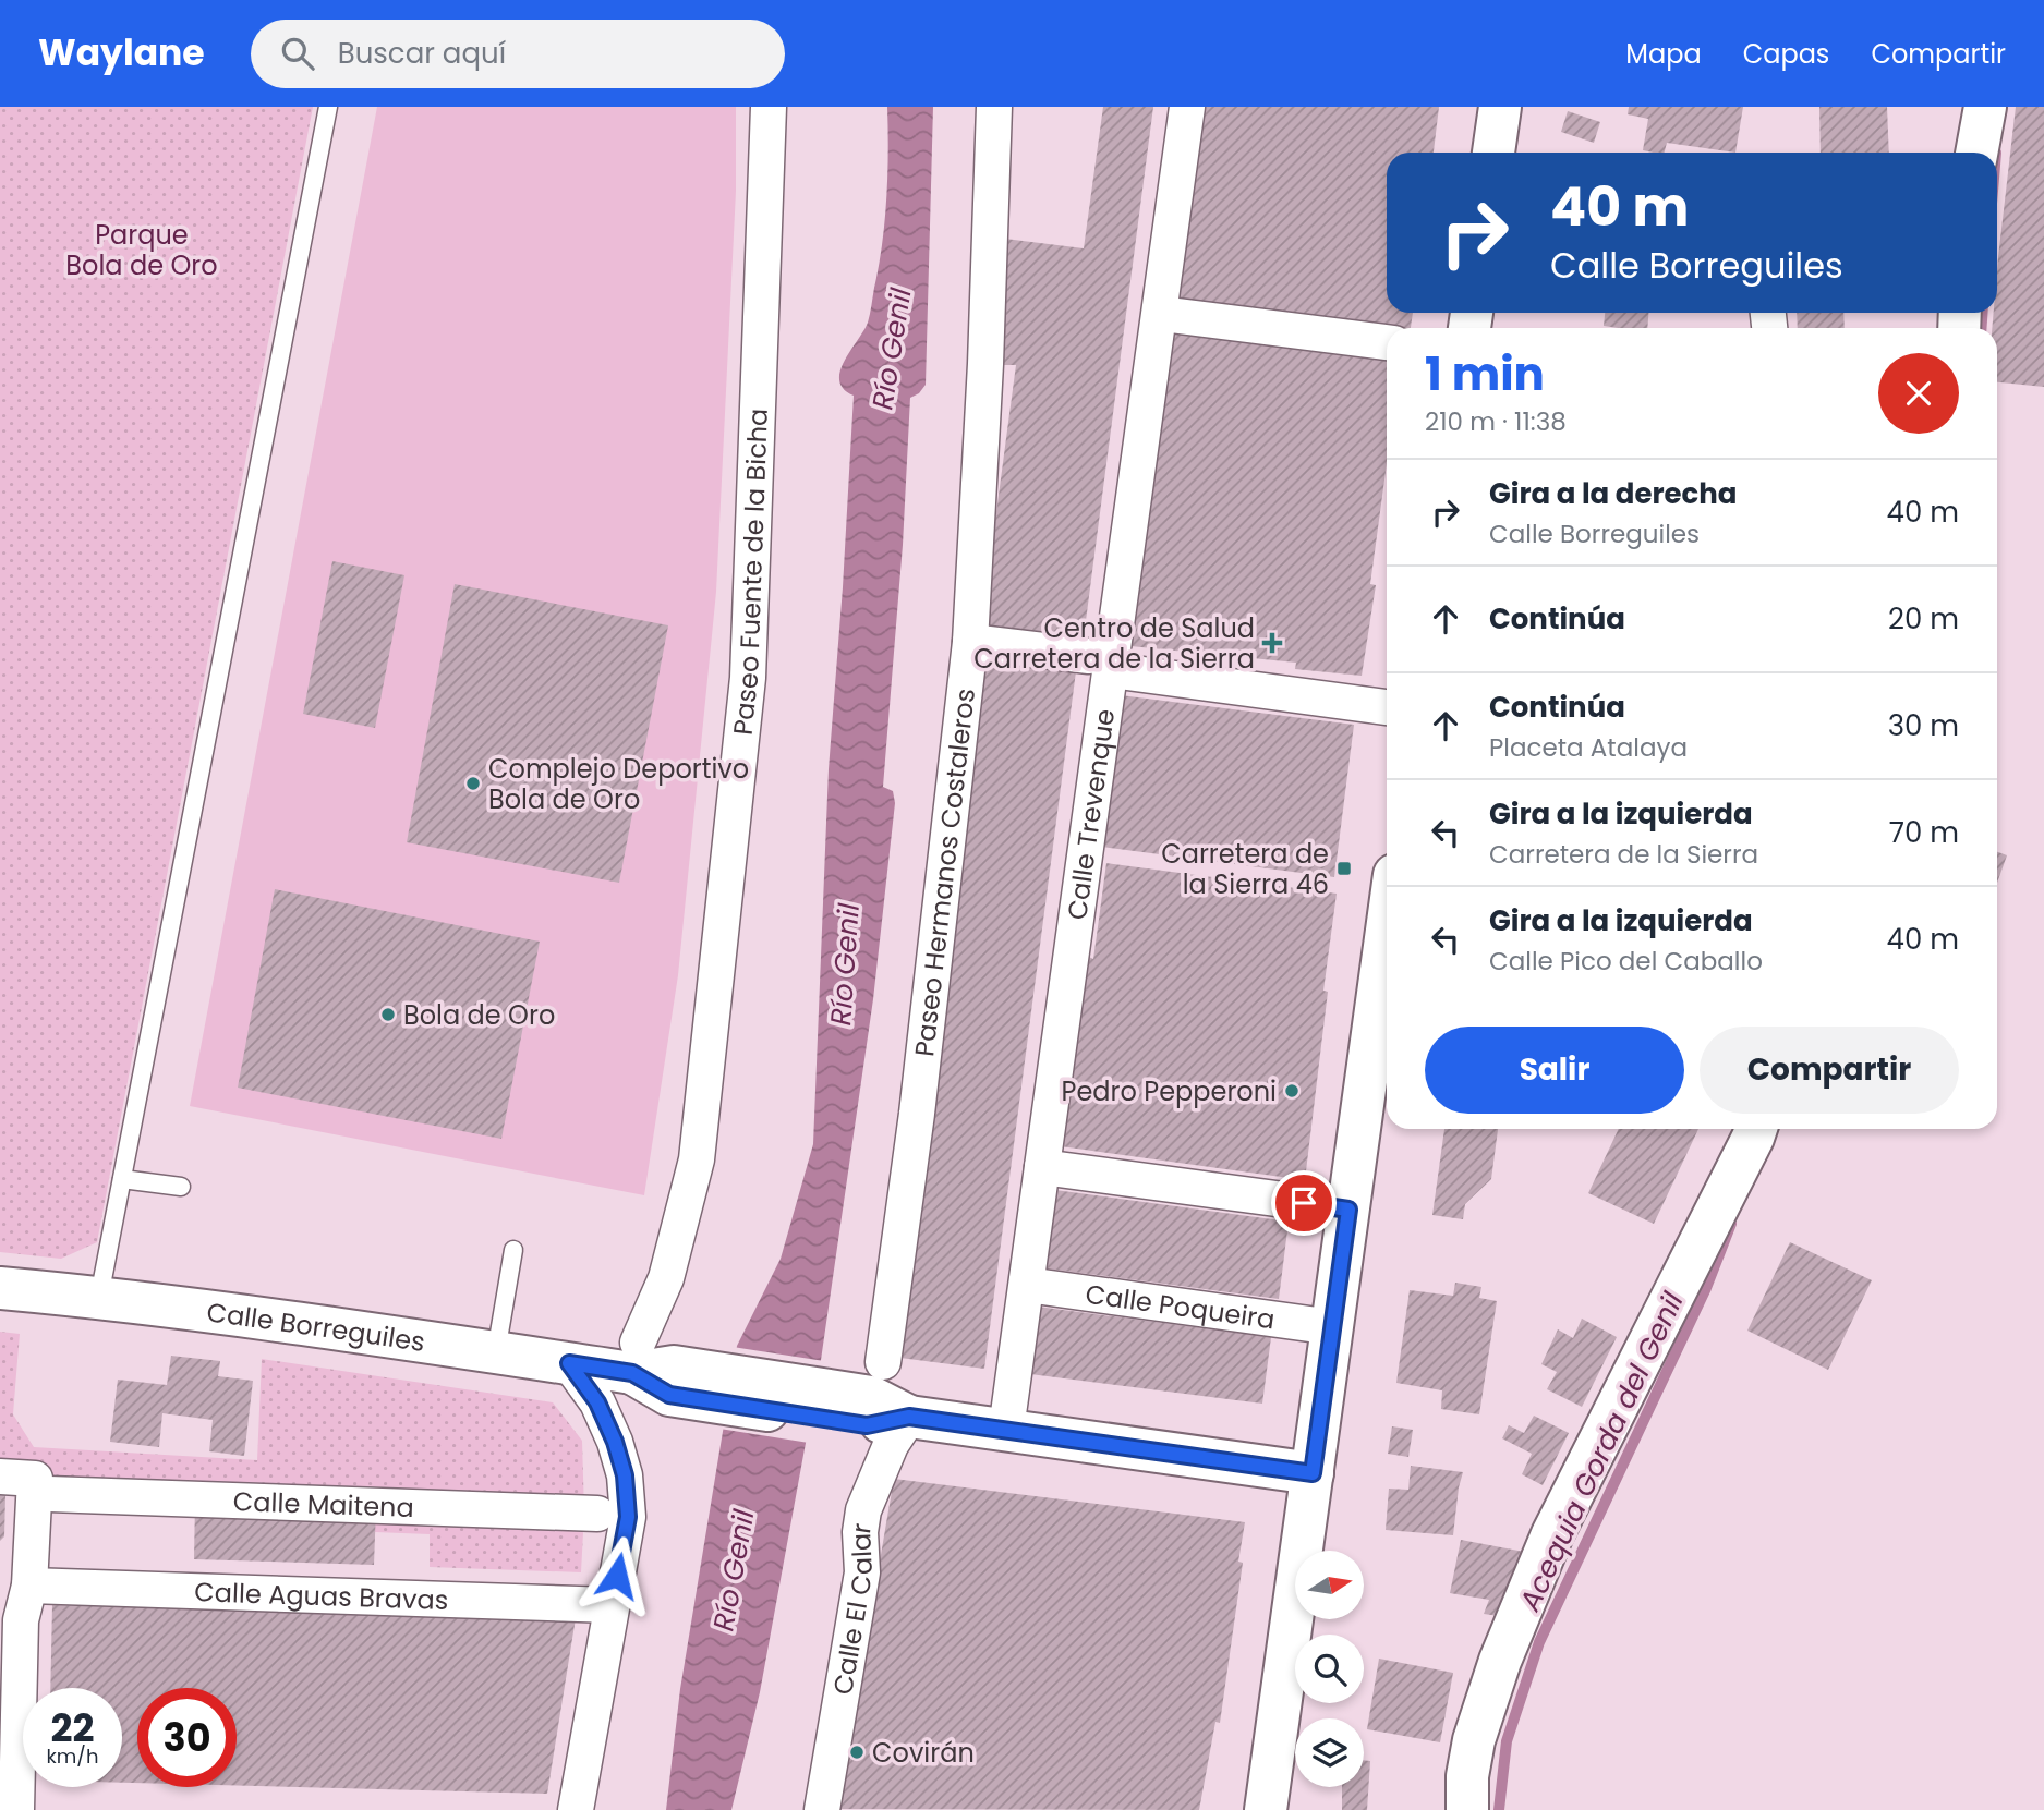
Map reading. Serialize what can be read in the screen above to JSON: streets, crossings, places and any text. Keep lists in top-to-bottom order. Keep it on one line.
{"streets":{"street":["Paseo Fuente de la Bicha","Calle Trevenque","Paseo Hermanos Costaleros","Calle Poqueira","Calle Borreguiles","Calle Maitena","Calle Aguas Bravas","Calle El Calar"]},"crossings":[["Paseo Fuente de la Bicha","Calle Borreguiles"],["Calle Trevenque","Calle Poqueira"],["Calle Trevenque","Calle Borreguiles"],["Paseo Hermanos Costaleros","Calle Borreguiles"],["Calle Borreguiles","Calle El Calar"]],"water":["Río Genil","Acequia Gorda del Genil"],"parks":["Parque Bola de Oro"],"places":{"health":["Centro de Salud Carretera de la Sierra"],"other":["Complejo Deportivo Bola de Oro","Bola de Oro","Pedro Pepperoni","Covirán"],"transit":["Carretera de la Sierra 46"]},"north":"right","page":{"header":"Waylane","search":"Buscar aquí","nav":["Mapa","Capas","Compartir"],"turn":["40 m","Calle Borreguiles"],"heading":["1 min","210 m · 11:38"],"list":[{"name":"Gira a la derecha","note":"Calle Borreguiles","value":"40 m"},{"name":"Continúa","value":"20 m"},{"name":"Continúa","note":"Placeta Atalaya","value":"30 m"},{"name":"Gira a la izquierda","note":"Carretera de la Sierra","value":"70 m"},{"name":"Gira a la izquierda","note":"Calle Pico del Caballo","value":"40 m"}],"buttons":["Salir","Compartir"],"speed":"22 km/h","limit":"30"}}
